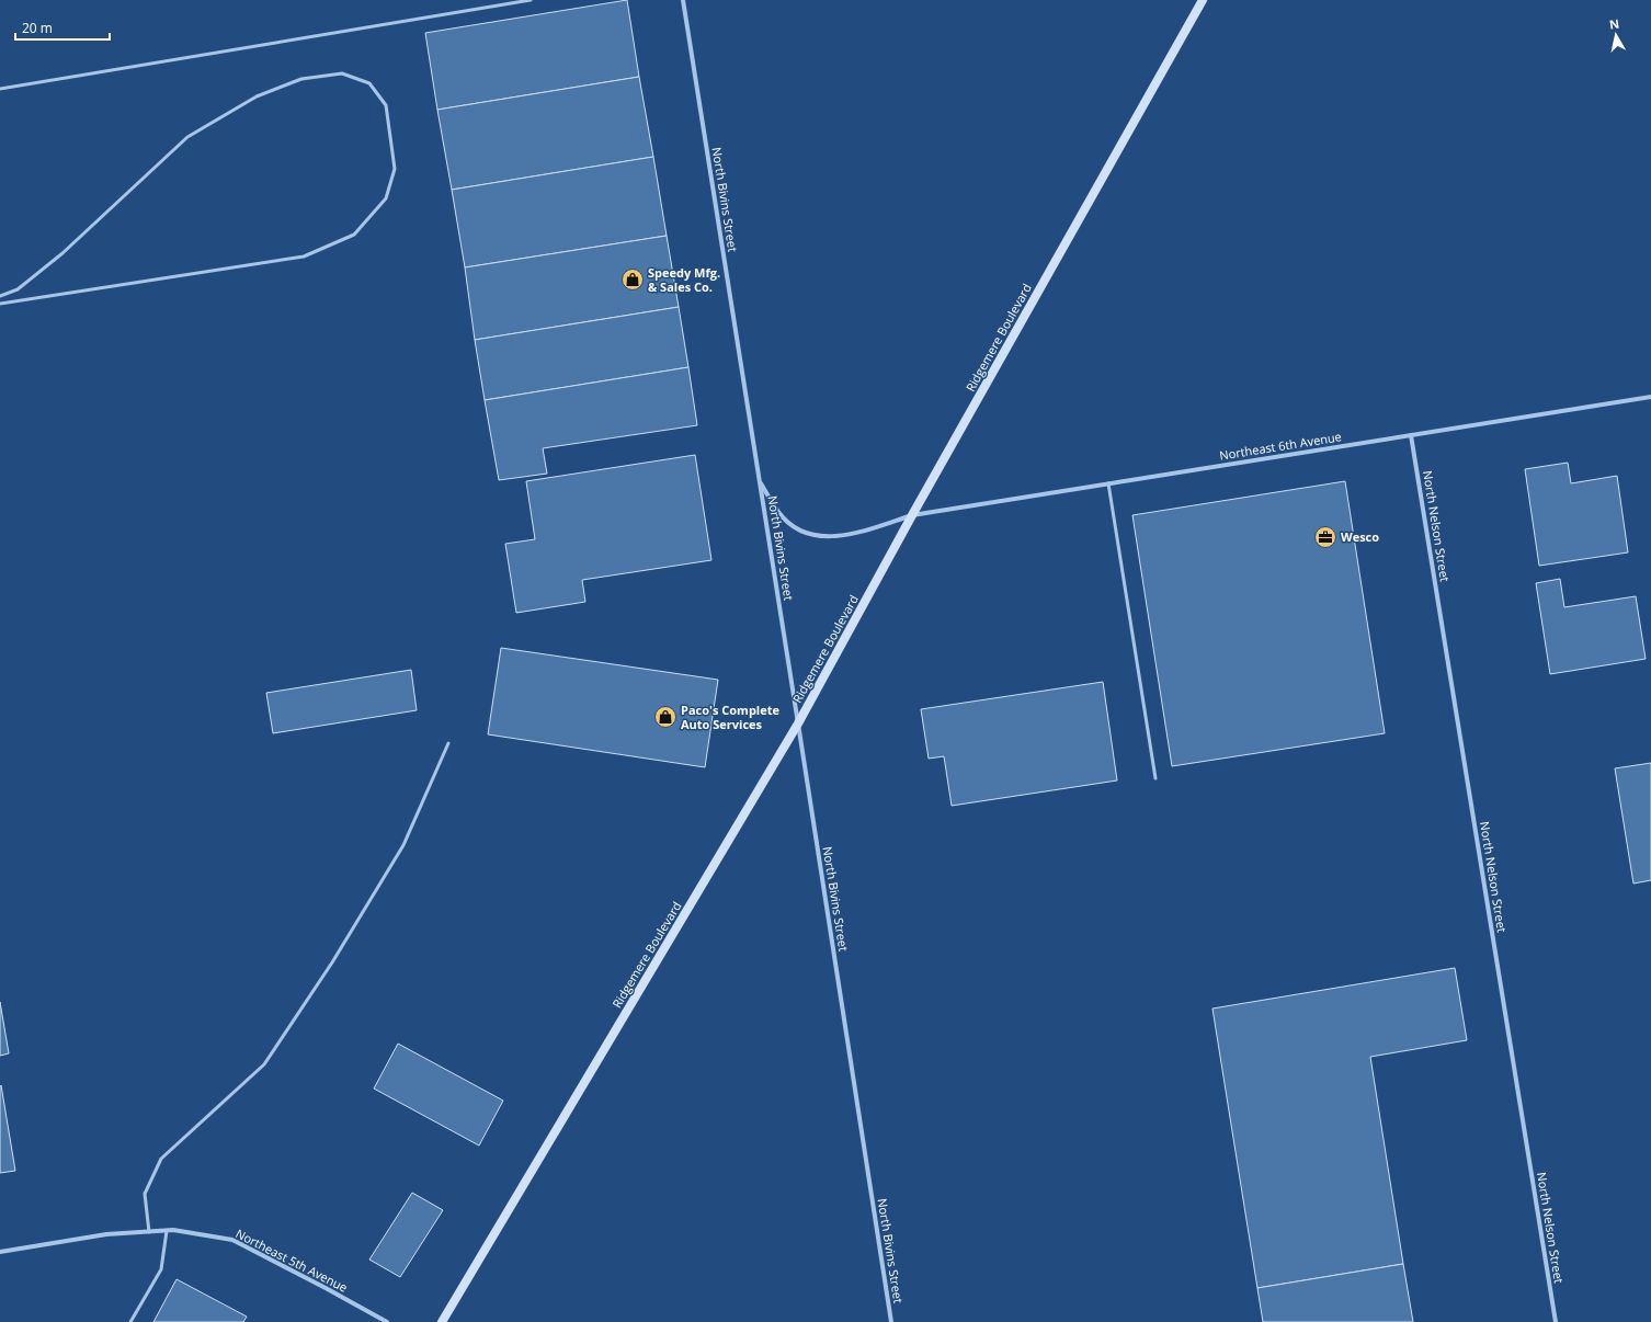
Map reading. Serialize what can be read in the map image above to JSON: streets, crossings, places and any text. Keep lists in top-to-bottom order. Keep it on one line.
{"streets":{"main road":["Ridgemere Boulevard"],"street":["North Bivins Street","Northeast 6th Avenue","North Nelson Street","Northeast 5th Avenue"]},"crossings":[["North Bivins Street","Ridgemere Boulevard"],["North Bivins Street","Northeast 6th Avenue"],["Ridgemere Boulevard","Northeast 6th Avenue"],["Northeast 6th Avenue","North Nelson Street"]],"places":{"shop":["Speedy Mfg. & Sales Co.","Paco's Complete Auto Services"],"office":["Wesco"]},"scale_bar":"20 m","north":"top"}
